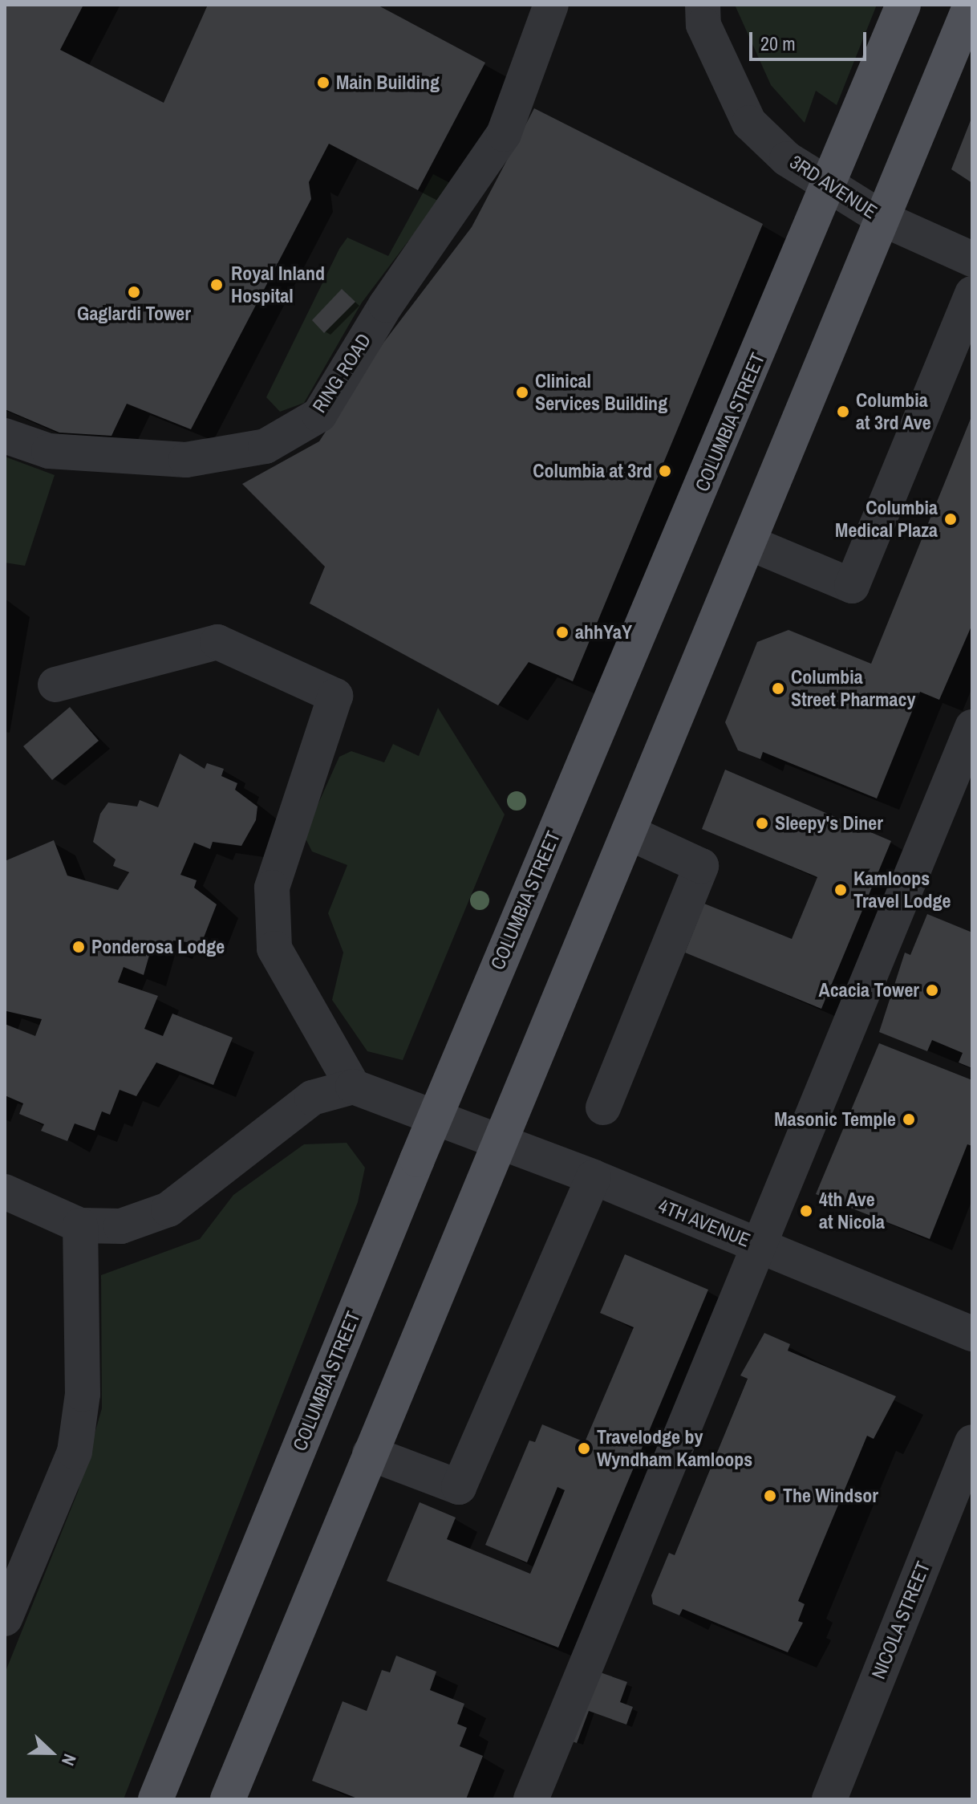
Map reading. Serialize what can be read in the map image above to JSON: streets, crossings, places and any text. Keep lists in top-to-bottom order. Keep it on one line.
{"streets":{"main road":["COLUMBIA STREET"],"street":["3RD AVENUE","RING ROAD","4TH AVENUE","NICOLA STREET"]},"crossings":[["3RD AVENUE","COLUMBIA STREET"],["COLUMBIA STREET","4TH AVENUE"]],"places":["Main Building","Royal Inland Hospital","Gaglardi Tower","Clinical Services Building","Columbia at 3rd Ave","Columbia at 3rd","Columbia Medical Plaza","ahhYaY","Columbia Street Pharmacy","Sleepy's Diner","Kamloops Travel Lodge","Ponderosa Lodge","Acacia Tower","Masonic Temple","4th Ave at Nicola","Travelodge by Wyndham Kamloops","The Windsor"],"scale_bar":"20 m","north":"right"}
